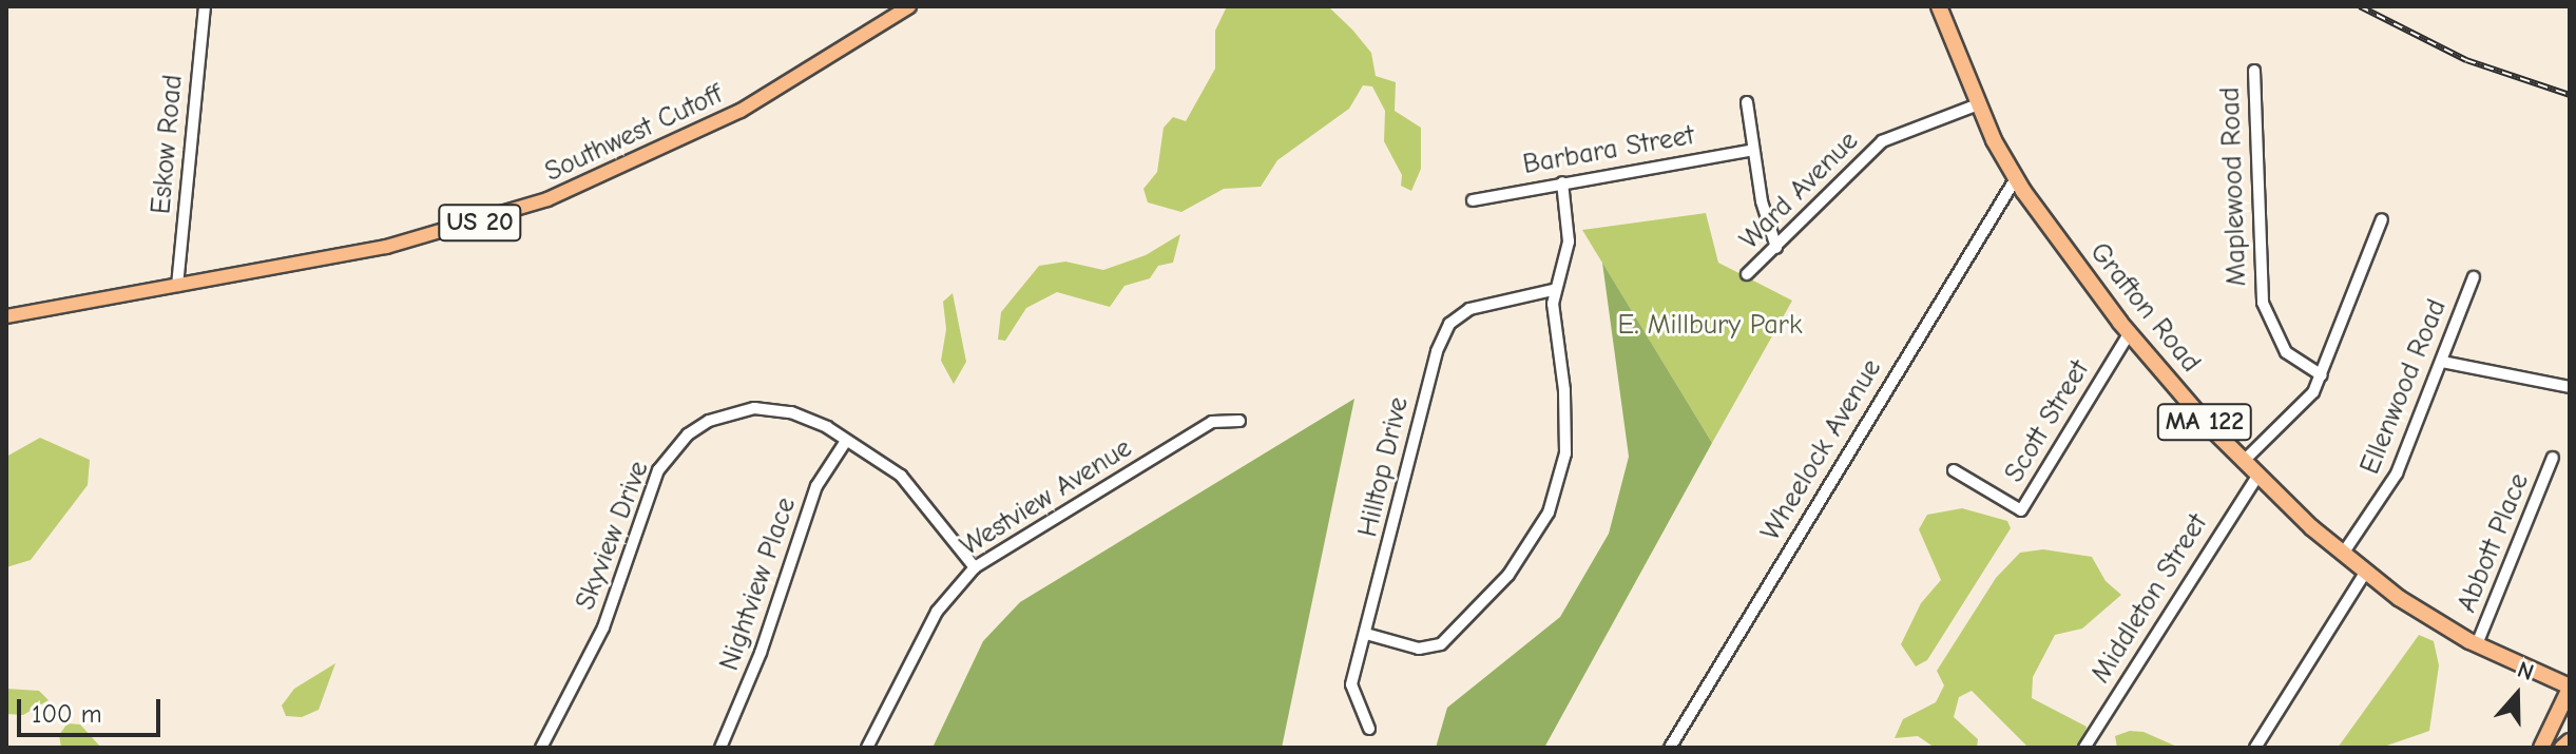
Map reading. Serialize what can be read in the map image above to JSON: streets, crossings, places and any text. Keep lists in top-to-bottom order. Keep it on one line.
{"streets":{"highway":["Grafton Road","MA 122"],"main road":["Southwest Cutoff","US 20"],"street":["Eskow Road","Barbara Street","Maplewood Road","Ward Avenue","Ellenwood Road","Scott Street","Wheelock Avenue","Hilltop Drive","Westview Avenue","Skyview Drive","Abbott Place","Nightview Place","Middleton Street"]},"crossings":[["Southwest Cutoff","Eskow Road"],["Ward Avenue","Grafton Road"],["Grafton Road","Ellenwood Road"],["Grafton Road","Scott Street"],["Grafton Road","Wheelock Avenue"],["Grafton Road","Abbott Place"],["Grafton Road","Middleton Street"],["Westview Avenue","Skyview Drive"],["Skyview Drive","Nightview Place"]],"parks":["E. Millbury Park"],"scale_bar":"100 m","north":"top"}
